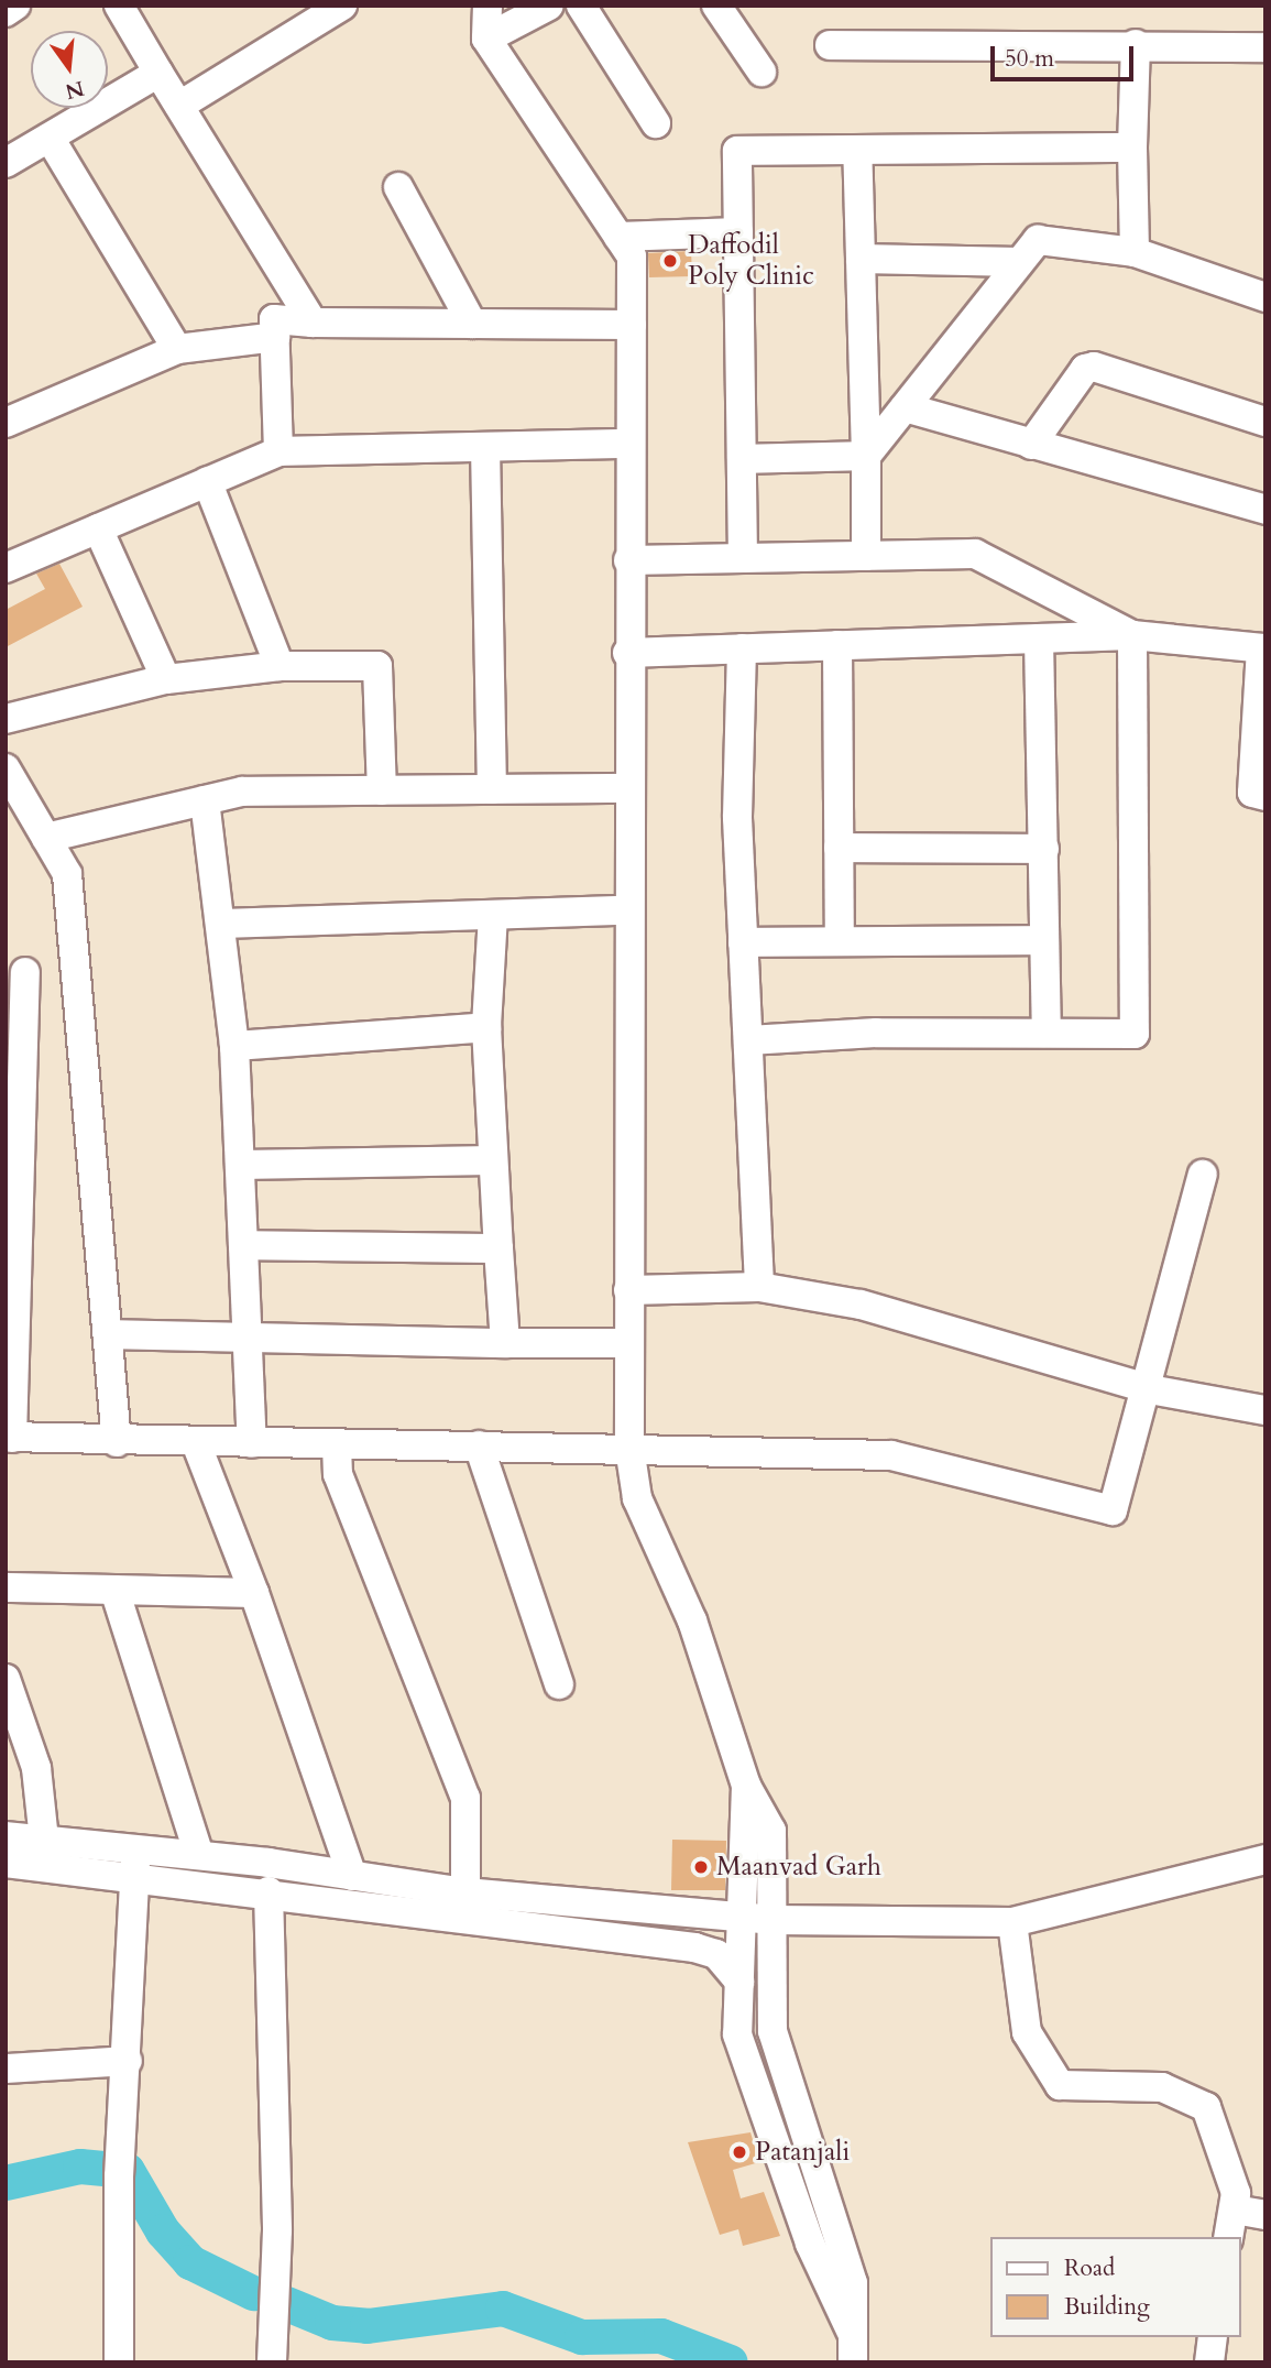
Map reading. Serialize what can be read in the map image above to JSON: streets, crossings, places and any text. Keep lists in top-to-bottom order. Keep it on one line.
{"places":["Daffodil Poly Clinic","Maanvad Garh","Patanjali"],"legend":["Road","Building"],"scale_bar":"50 m","north":"bottom"}
